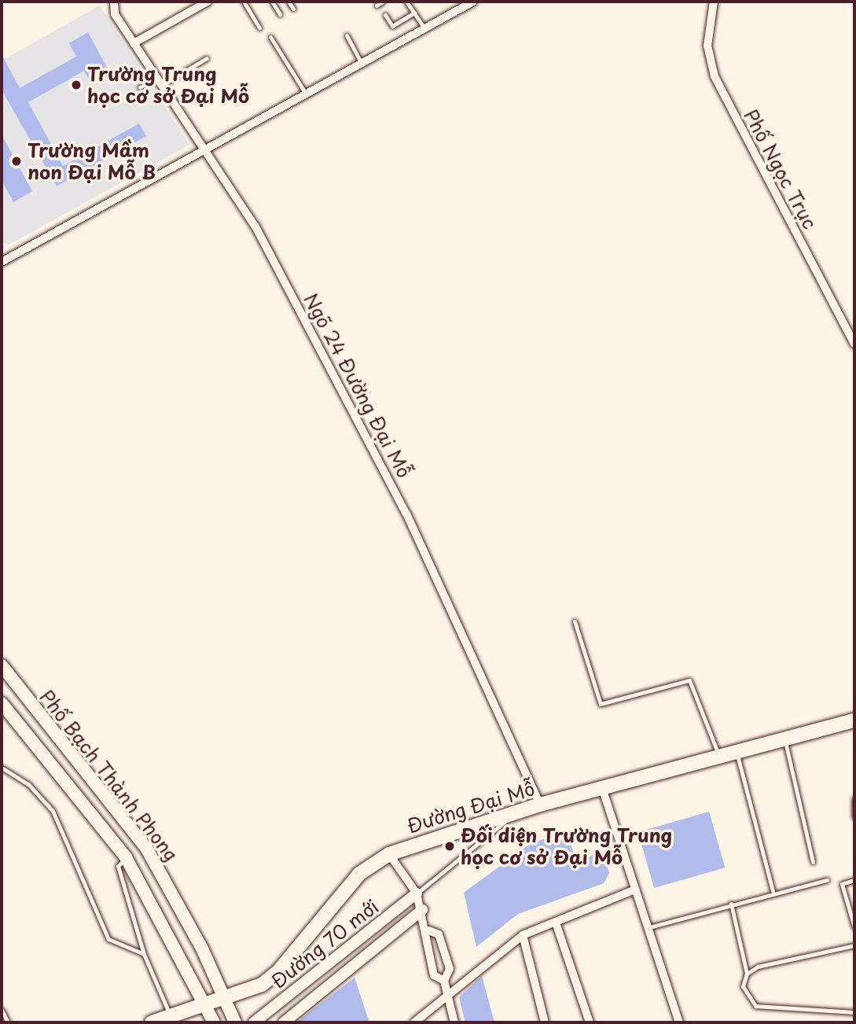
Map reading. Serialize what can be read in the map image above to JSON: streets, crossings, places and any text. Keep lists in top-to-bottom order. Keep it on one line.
{"streets":{"main road":["Phố Bạch Thành Phong","Đường Đại Mỗ"],"street":["Phố Ngọc Trục","Ngõ 24 Đường Đại Mỗ","Đường 70 mới"]},"crossings":[["Ngõ 24 Đường Đại Mỗ","Đường Đại Mỗ"],["Phố Bạch Thành Phong","Đường Đại Mỗ"]],"places":["Trường Trung học cơ sở Đại Mỗ","Trường Mầm non Đại Mỗ B","Đối diện Trường Trung học cơ sở Đại Mỗ"]}
